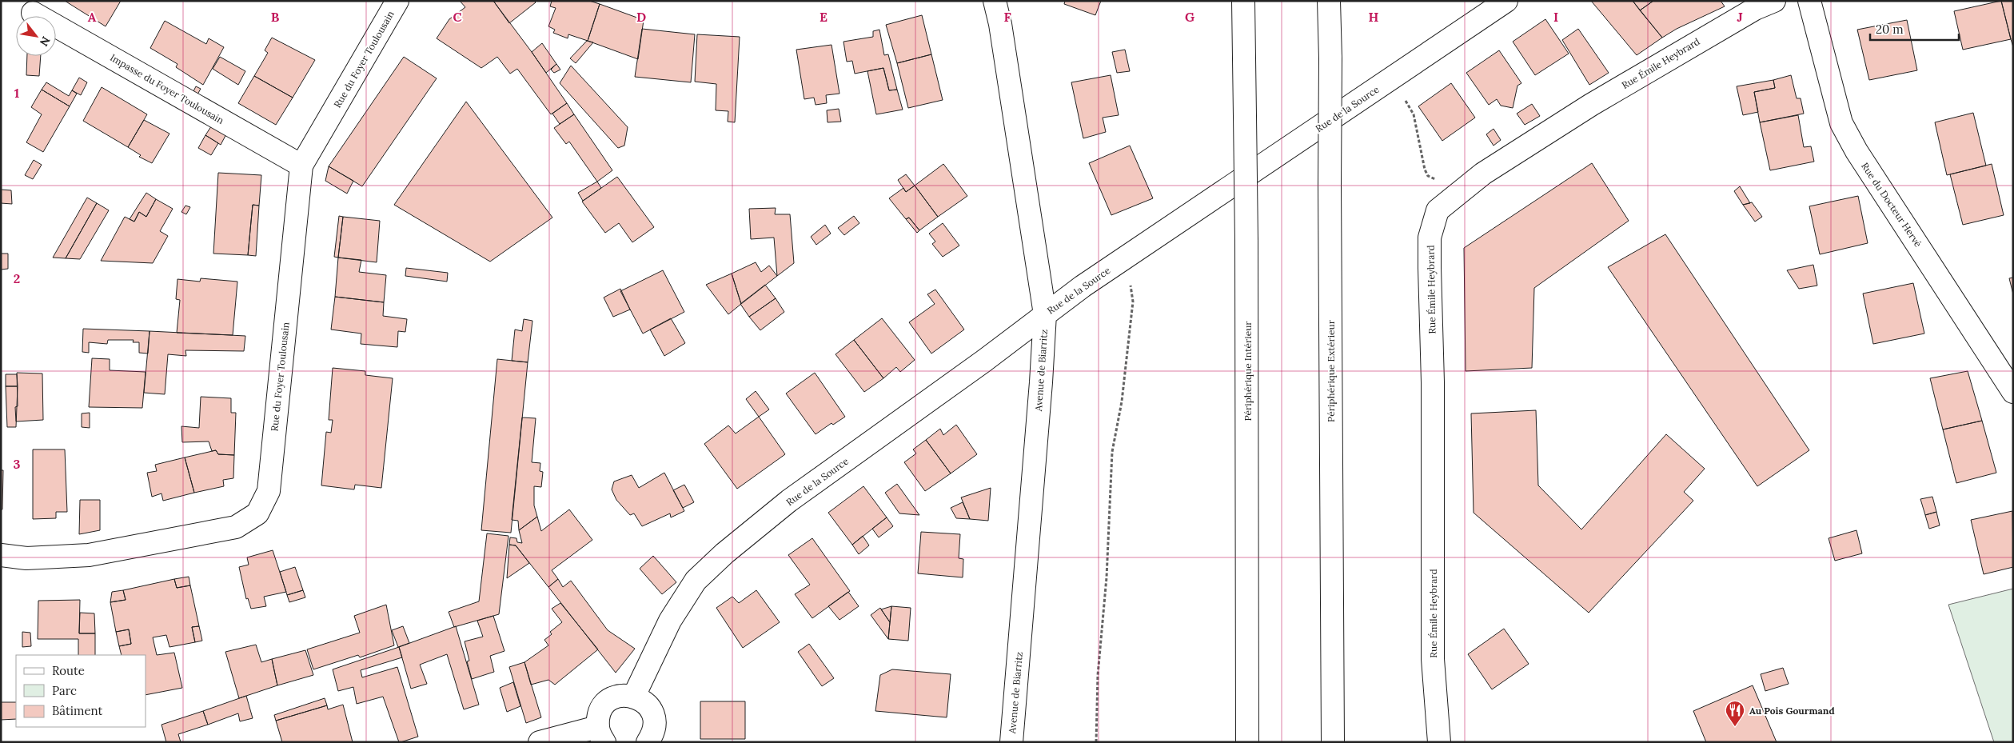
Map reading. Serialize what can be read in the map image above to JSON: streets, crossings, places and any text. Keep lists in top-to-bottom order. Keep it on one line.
{"streets":{"main road":["Rue du Foyer Toulousain","Rue Émile Heybrard","Impasse du Foyer Toulousain","Rue de la Source","Rue du Docteur Hervé","Avenue de Biarritz","Périphérique Intérieur","Périphérique Extérieur"]},"crossings":[["Rue du Foyer Toulousain","Impasse du Foyer Toulousain"],["Rue de la Source","Avenue de Biarritz"]],"places":{"restaurant":["Au Pois Gourmand"]},"legend":["Route","Parc","Bâtiment"],"scale_bar":"20 m","north":"bottom right","grid":{"columns":["A","B","C","D","E","F","G","H","I","J"],"rows":["1","2","3"]}}
